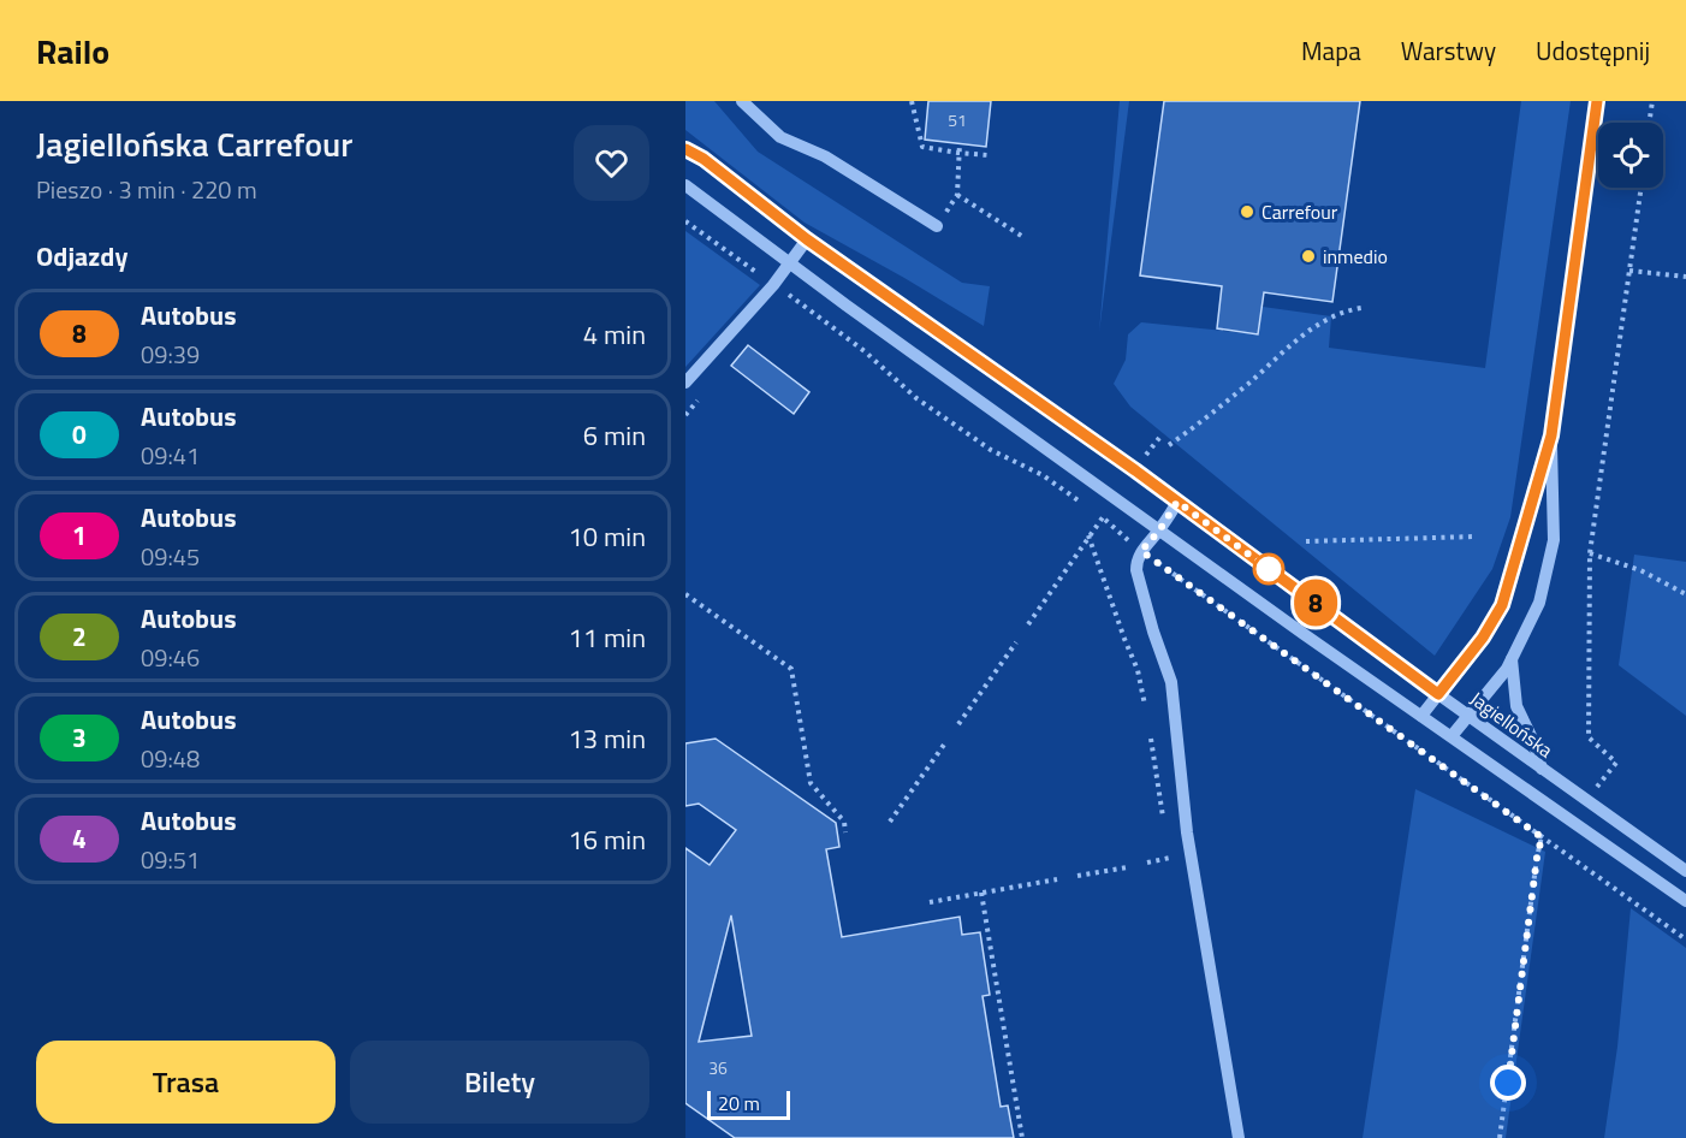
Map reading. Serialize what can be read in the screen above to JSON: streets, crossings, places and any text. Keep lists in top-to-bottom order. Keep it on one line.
{"streets":{"street":["Jagiellońska"]},"places":["Carrefour","inmedio"],"lines":["bus line 8"],"house_numbers":["51","36"],"scale_bar":"20 m","page":{"header":"Railo","nav":["Mapa","Warstwy","Udostępnij"],"heading":[["Jagiellońska Carrefour","Pieszo · 3 min · 220 m"],"Odjazdy"],"on_map":"8","list":[{"mark":"8","name":"Autobus","note":"09:39","value":"4 min"},{"mark":"0","name":"Autobus","note":"09:41","value":"6 min"},{"mark":"1","name":"Autobus","note":"09:45","value":"10 min"},{"mark":"2","name":"Autobus","note":"09:46","value":"11 min"},{"mark":"3","name":"Autobus","note":"09:48","value":"13 min"},{"mark":"4","name":"Autobus","note":"09:51","value":"16 min"}],"buttons":["Trasa","Bilety"],"scale":"20 m"}}
